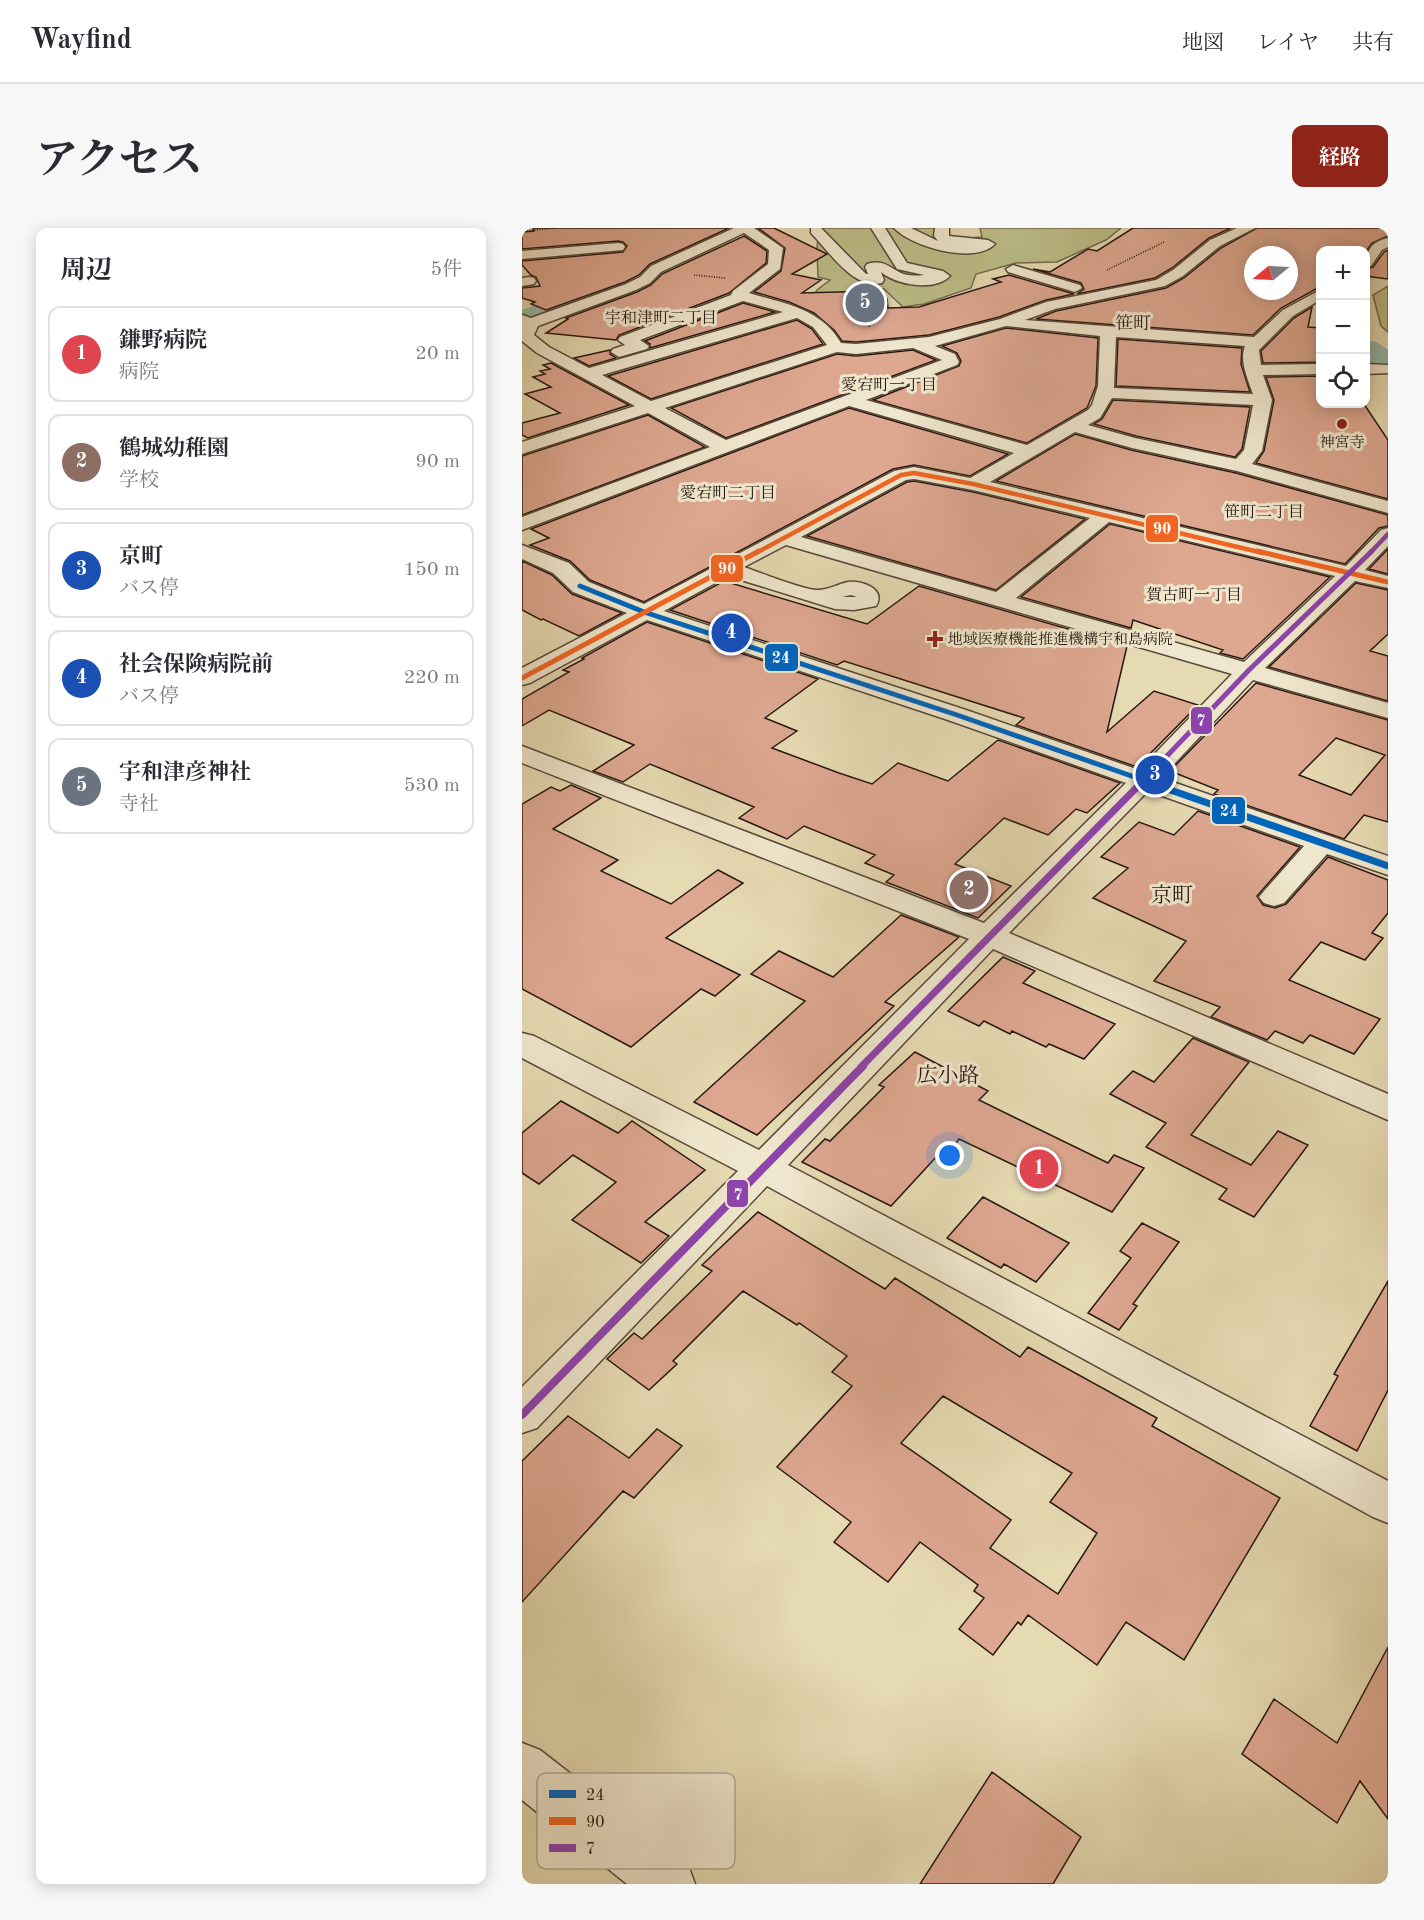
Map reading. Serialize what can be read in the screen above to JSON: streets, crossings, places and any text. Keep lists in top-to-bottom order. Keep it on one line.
{"districts":["宇和津町二丁目","笹町","愛宕町一丁目","愛宕町二丁目","笹町二丁目","賀古町一丁目","京町","広小路"],"places":{"other":["神宮寺"],"health":["地域医療機能推進機構宇和島病院"]},"lines":["transit line 90","transit line 7","transit line 24"],"legend":["24","90","7"],"north":"left","page":{"header":"Wayfind","nav":["地図","レイヤ","共有"],"title":"アクセス","buttons":"経路","heading":["周辺","5件"],"map_buttons":["+","−"],"pins":["5","4","3","2","1"],"list":[{"mark":"1","name":"鎌野病院","note":"病院","value":"20 m"},{"mark":"2","name":"鶴城幼稚園","note":"学校","value":"90 m"},{"mark":"3","name":"京町","note":"バス停","value":"150 m"},{"mark":"4","name":"社会保険病院前","note":"バス停","value":"220 m"},{"mark":"5","name":"宇和津彦神社","note":"寺社","value":"530 m"}]}}
